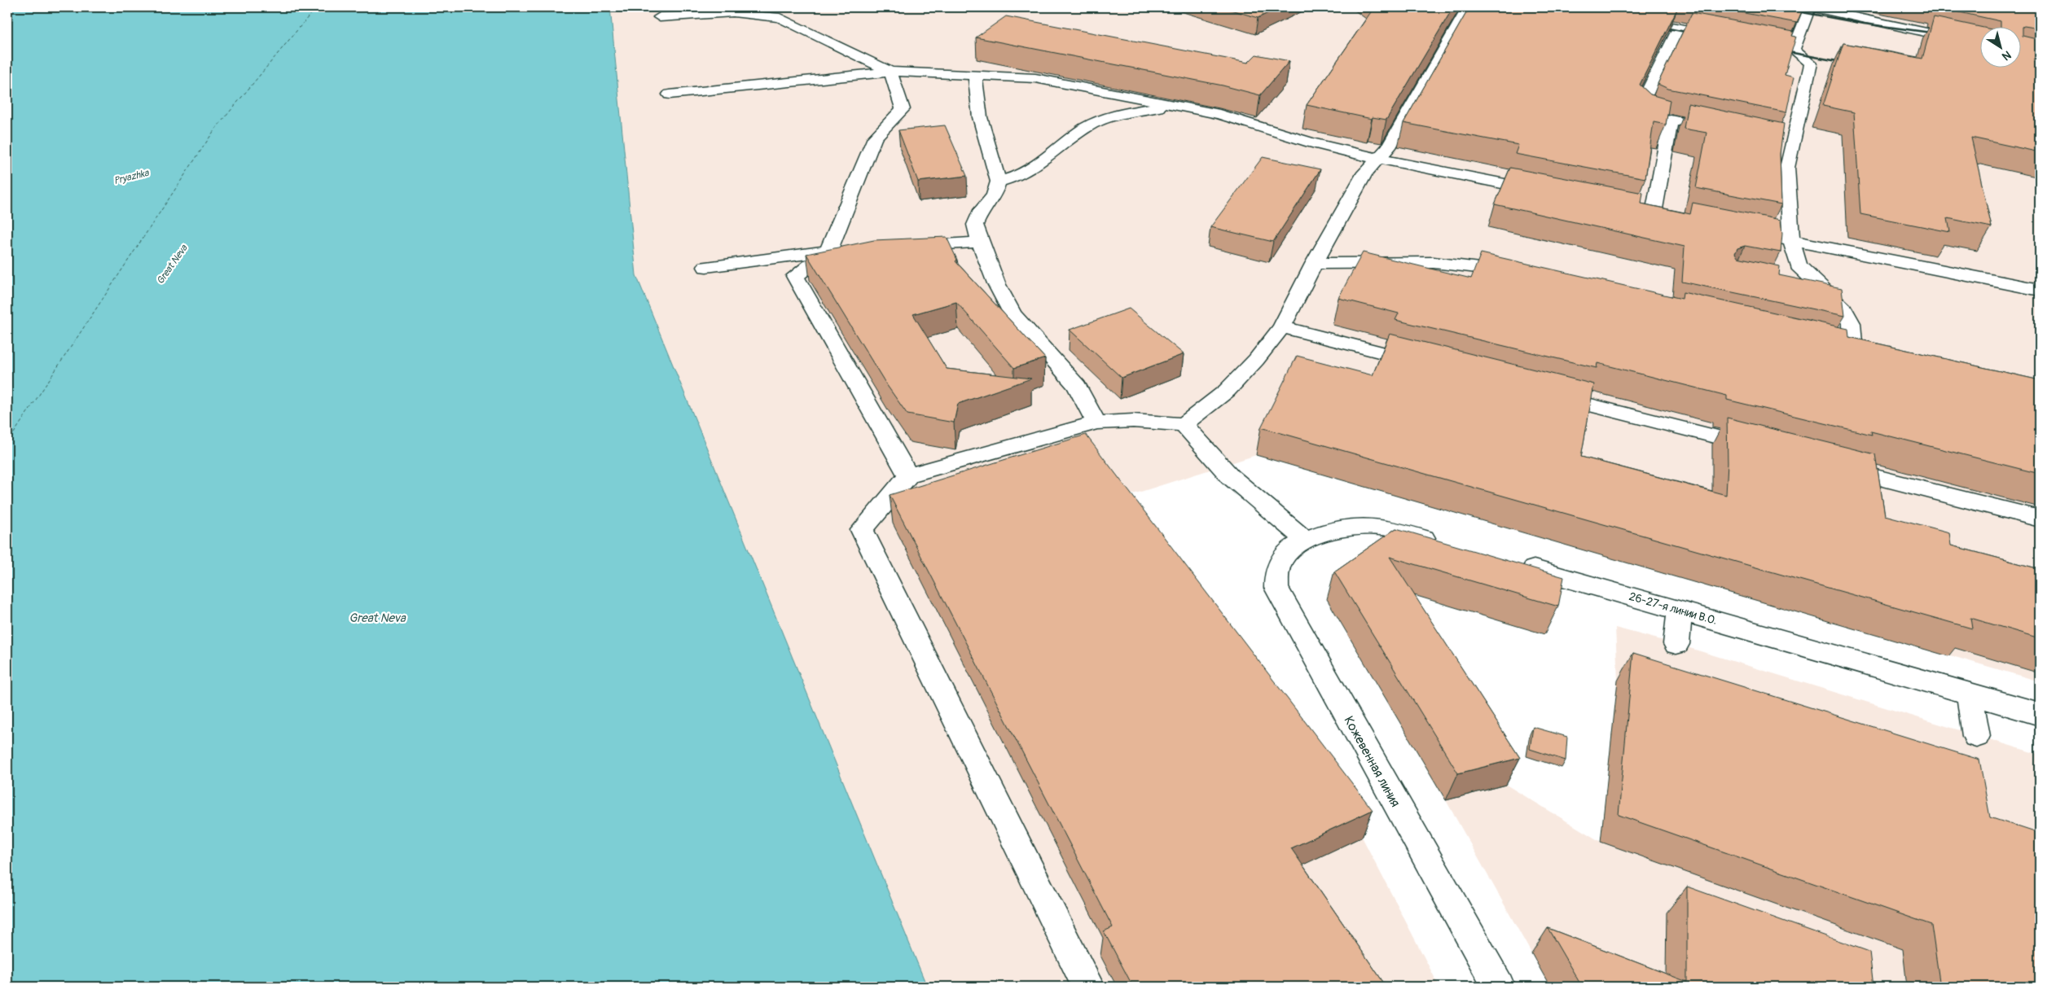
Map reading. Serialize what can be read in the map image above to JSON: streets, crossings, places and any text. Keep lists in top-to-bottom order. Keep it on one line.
{"streets":{"street":["26-27-я линии В.О.","Кожевенная линия"]},"water":["Pryazhka","Great Neva"],"north":"bottom right"}
